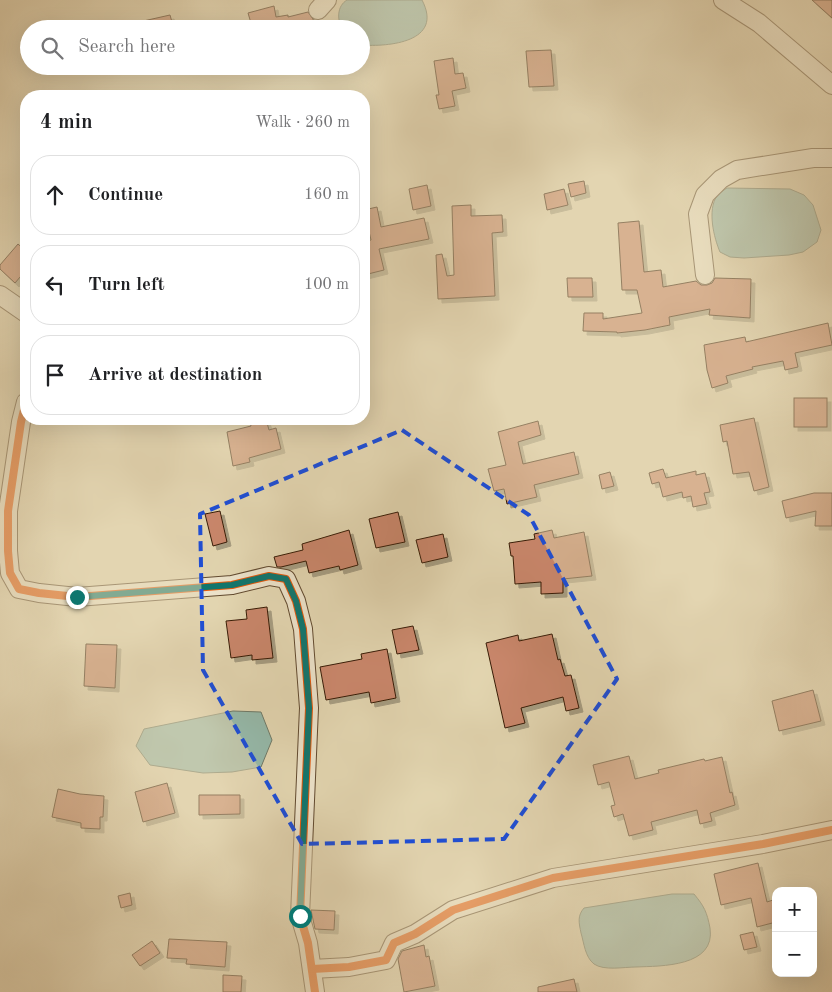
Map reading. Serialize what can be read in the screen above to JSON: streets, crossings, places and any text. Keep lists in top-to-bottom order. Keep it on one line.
{"page":{"search":"Search here","heading":["4 min","Walk · 260 m"],"list":[["Continue","160 m"],["Turn left","100 m"],"Arrive at destination"],"map_buttons":["+","−"]}}
